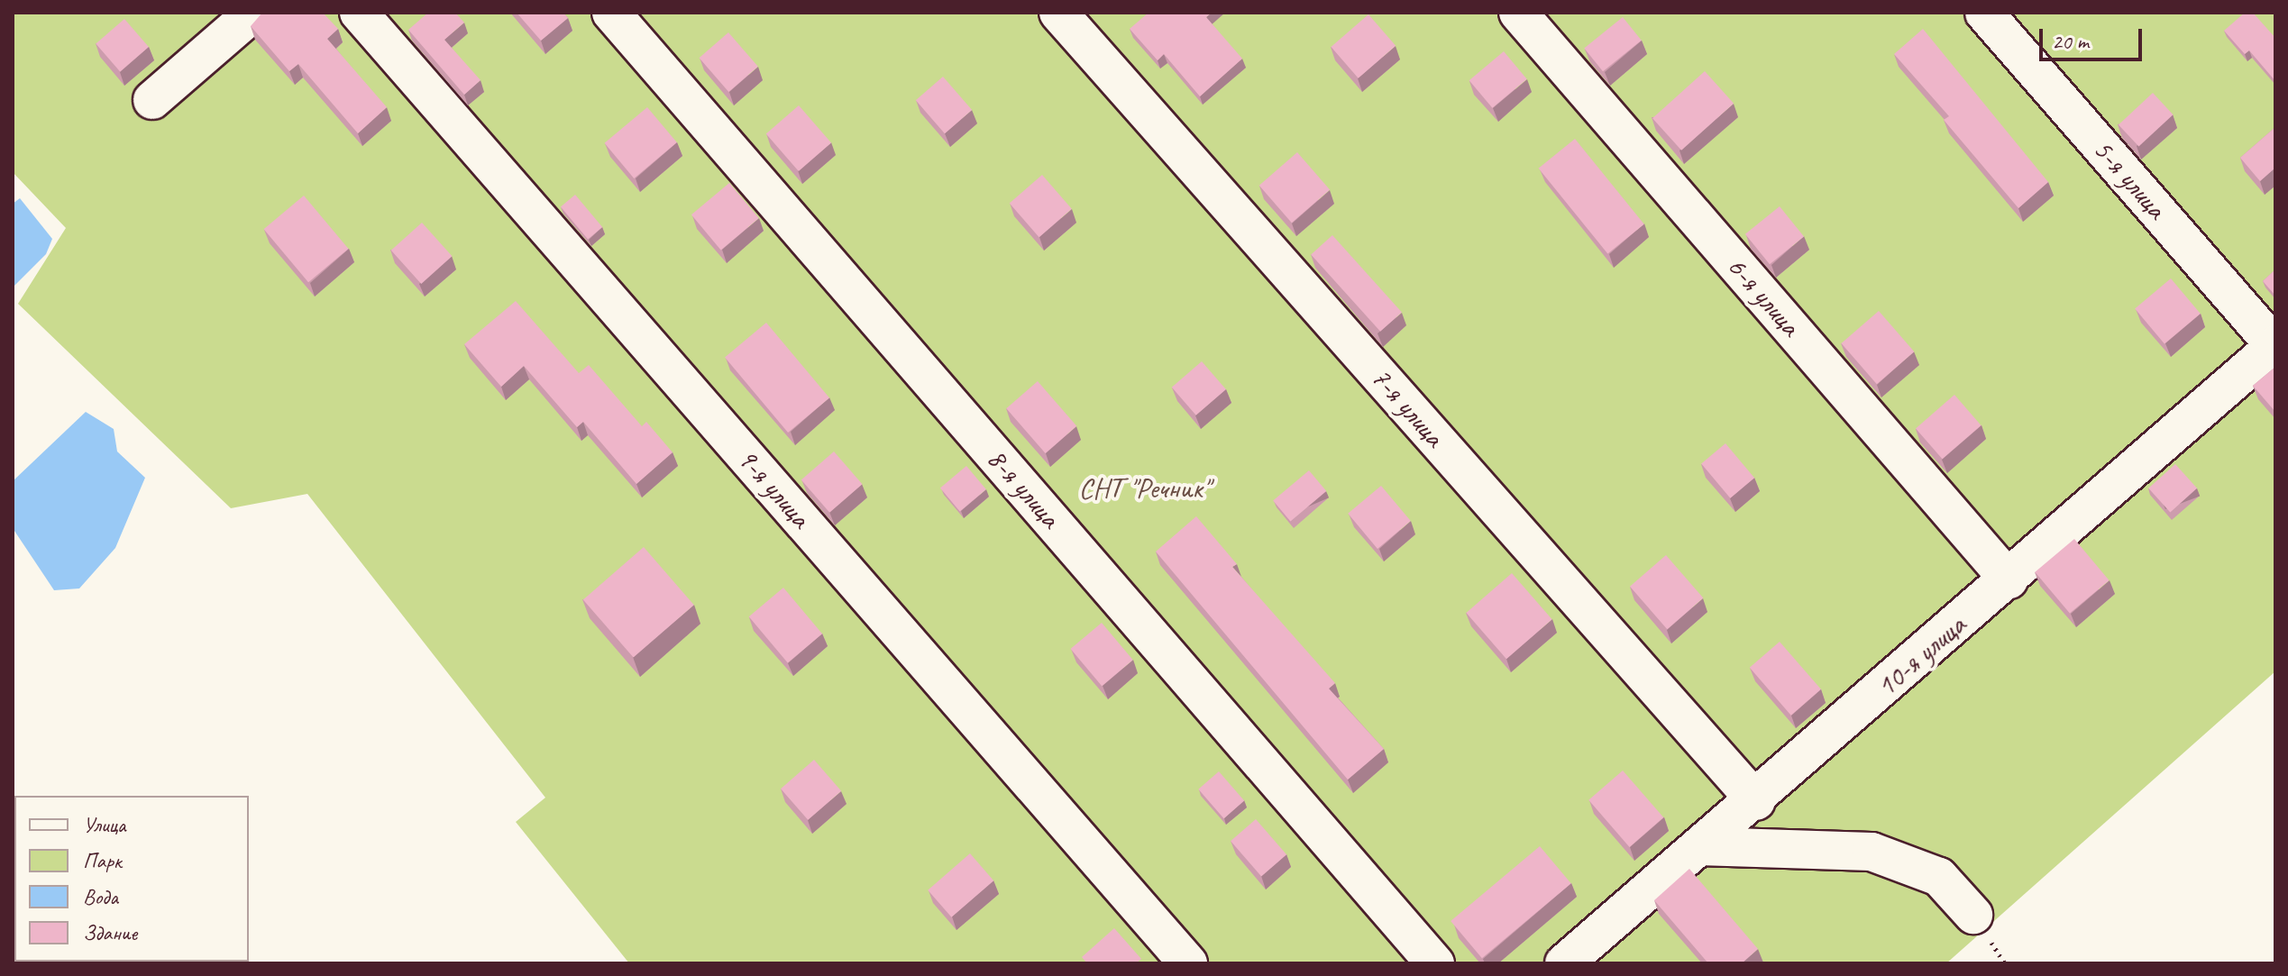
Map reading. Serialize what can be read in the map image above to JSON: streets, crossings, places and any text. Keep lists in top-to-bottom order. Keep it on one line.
{"streets":{"street":["5-я улица","6-я улица","7-я улица","9-я улица","8-я улица","10-я улица"]},"crossings":[["5-я улица","10-я улица"],["6-я улица","10-я улица"],["7-я улица","10-я улица"]],"parks":["СНТ \"Речник\""],"legend":["Улица","Парк","Вода","Здание"],"scale_bar":"20 m"}
